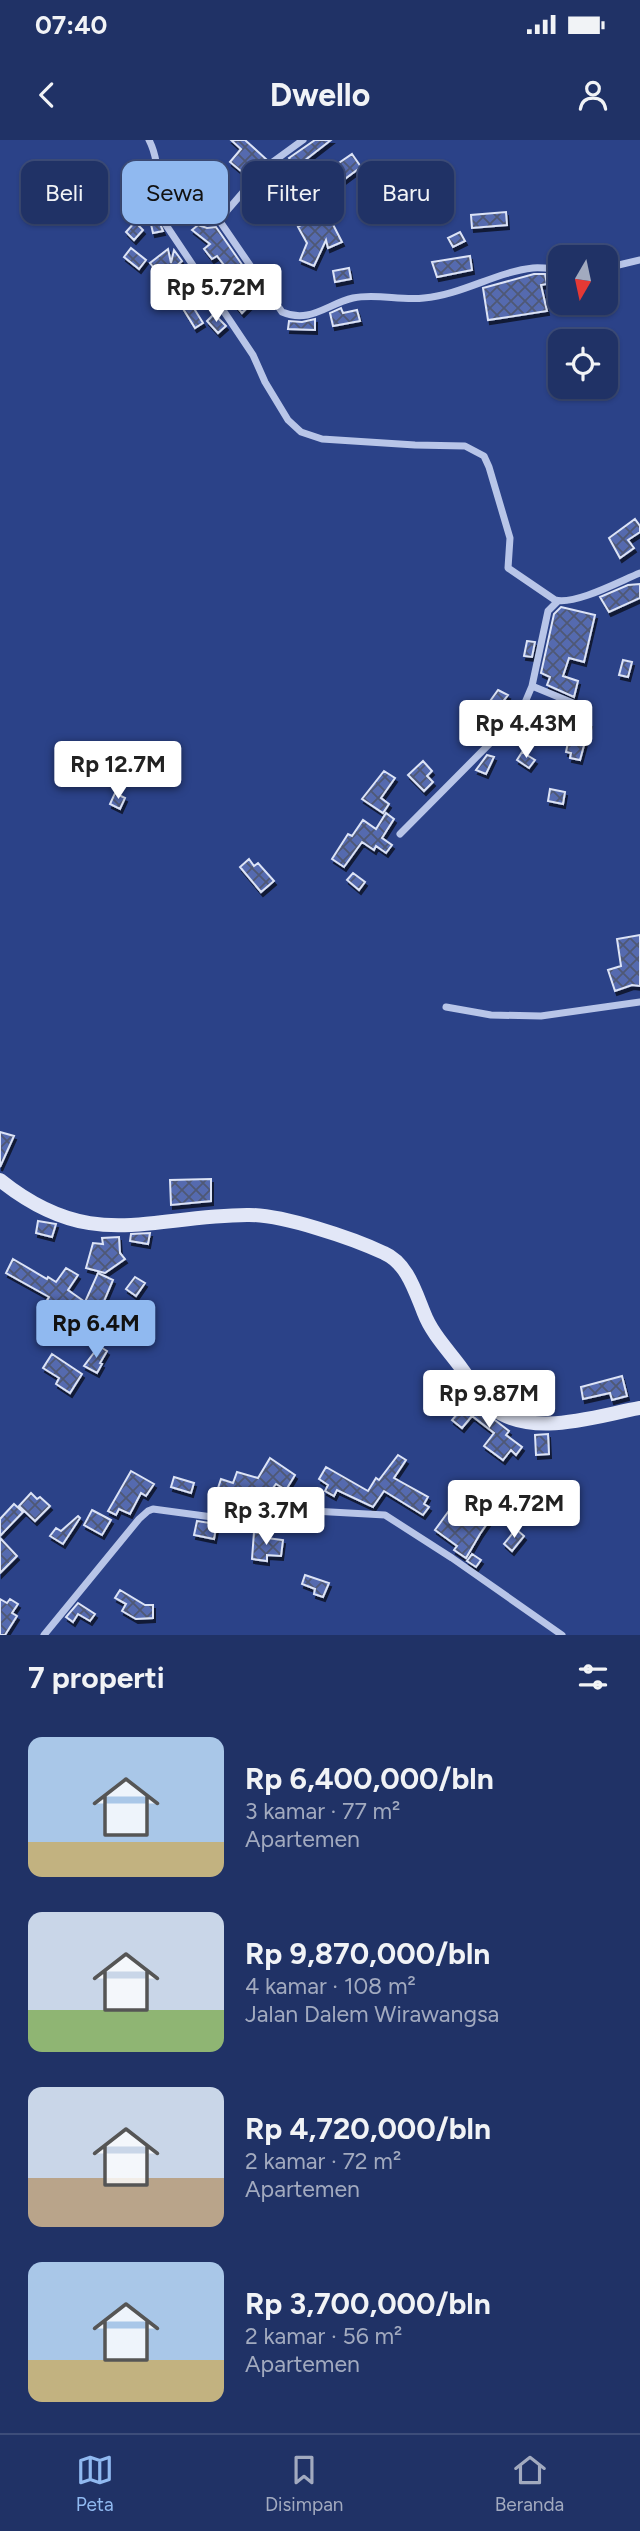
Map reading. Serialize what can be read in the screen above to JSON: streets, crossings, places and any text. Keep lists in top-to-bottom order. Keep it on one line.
{"north":"bottom","page":{"status":"07:40","header":"Dwello","chip":["Beli","Sewa","Filter","Baru"],"price":["Rp 5.72M","Rp 4.43M","Rp 12.7M","Rp 6.4M","Rp 9.87M","Rp 4.72M","Rp 3.7M"],"heading":"7 properti","list":[{"name":"Rp 6,400,000/bln","note":"3 kamar · 77 m² · Apartemen"},{"name":"Rp 9,870,000/bln","note":"4 kamar · 108 m² · Jalan Dalem Wirawangsa"},{"name":"Rp 4,720,000/bln","note":"2 kamar · 72 m² · Apartemen"},{"name":"Rp 3,700,000/bln","note":"2 kamar · 56 m² · Apartemen"}],"tabs":["Peta","Disimpan","Beranda"]}}
